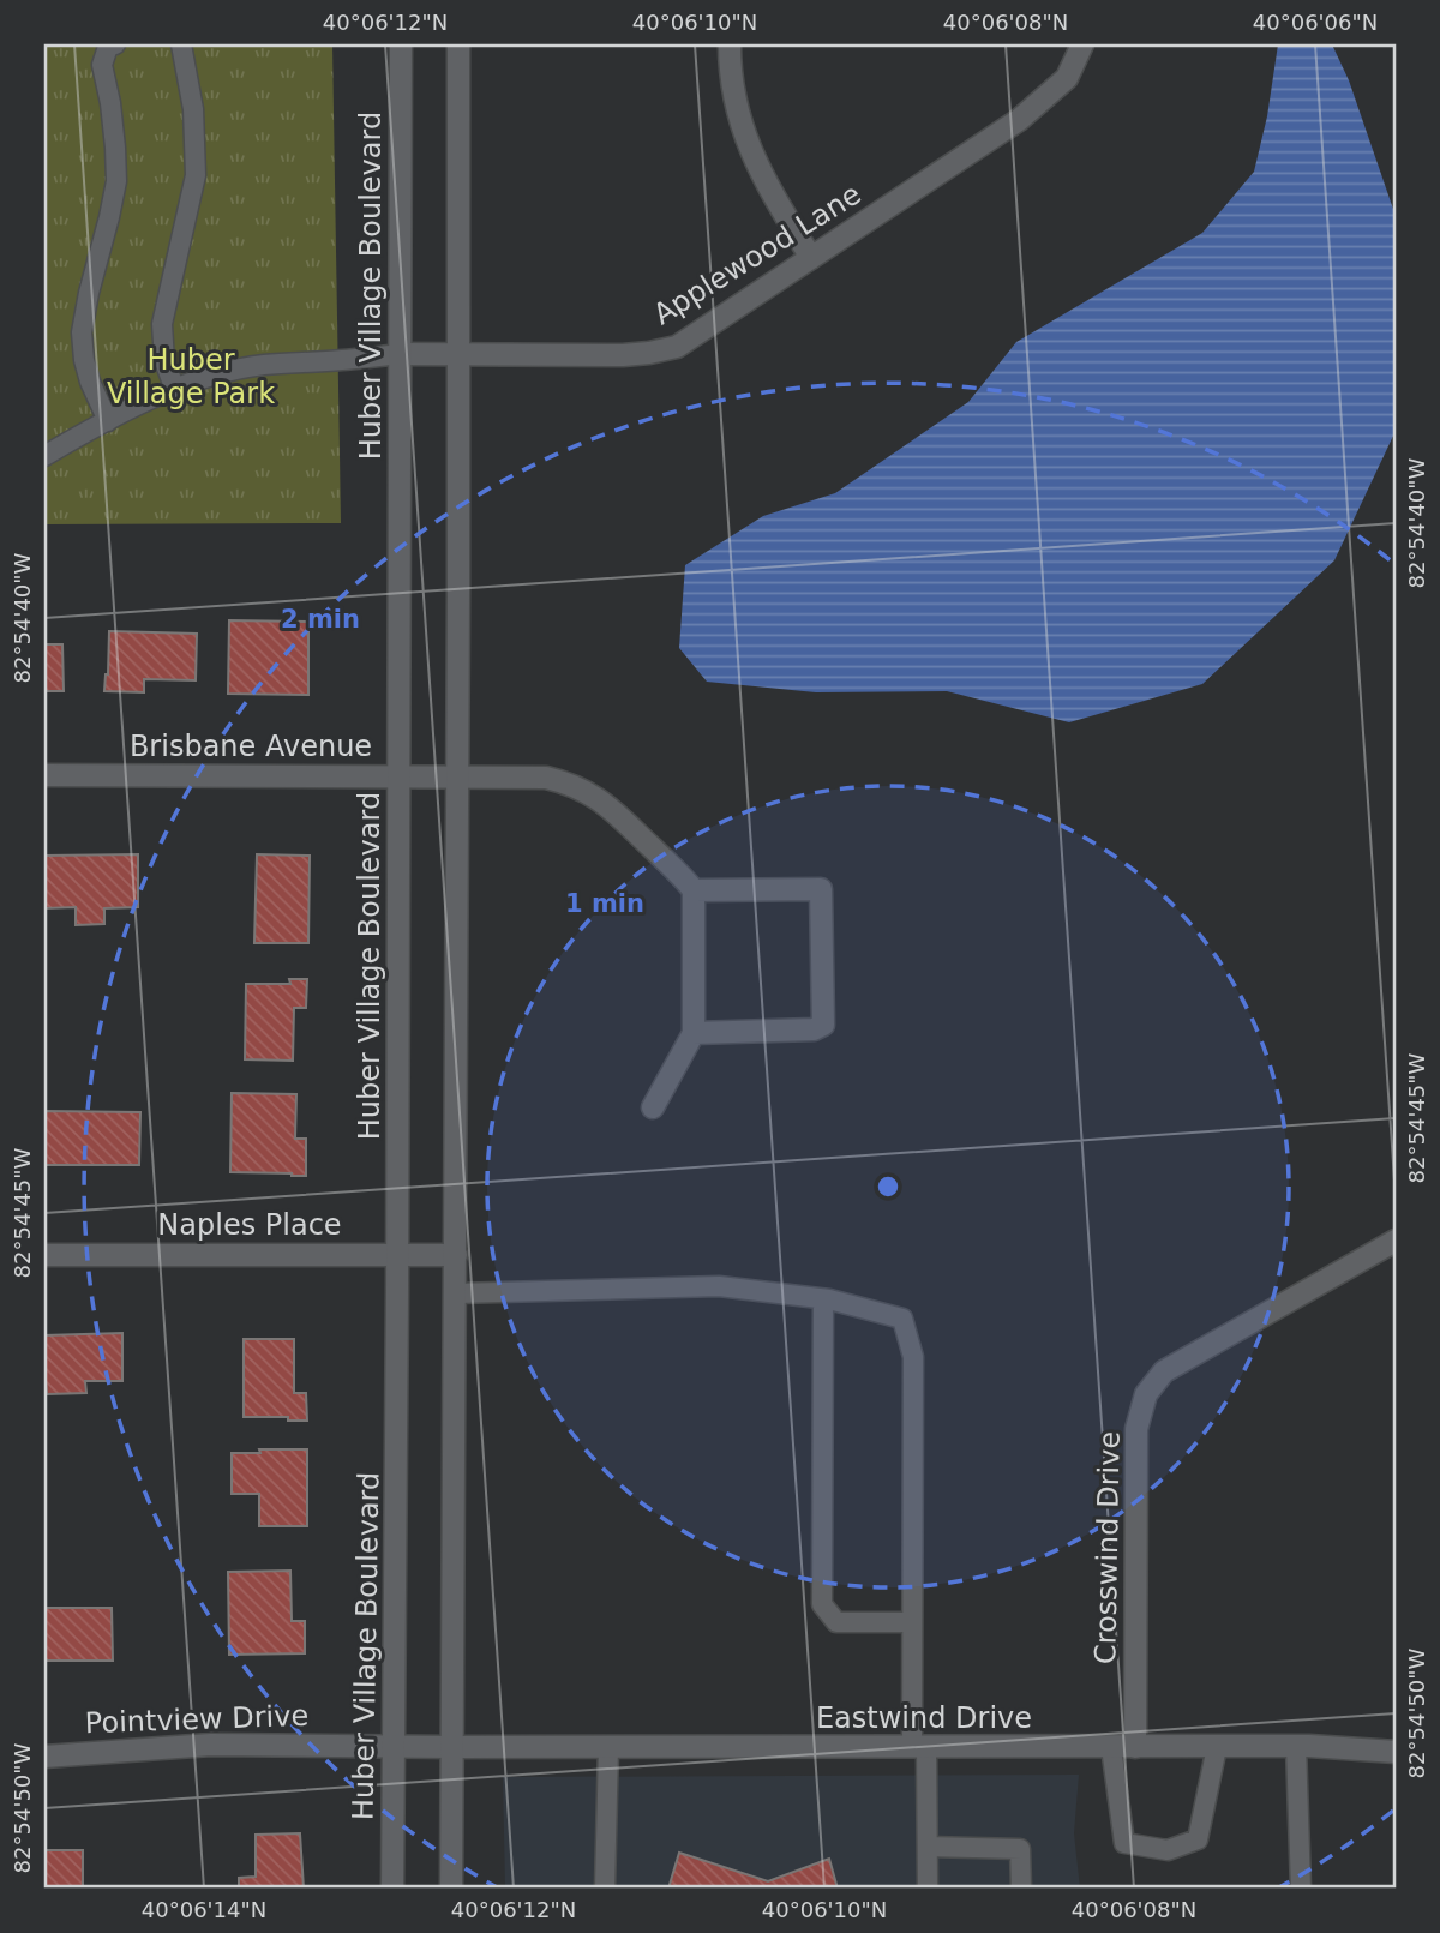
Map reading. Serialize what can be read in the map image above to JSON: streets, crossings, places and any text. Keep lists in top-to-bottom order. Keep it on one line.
{"streets":{"street":["Applewood Lane","Huber Village Boulevard","Brisbane Avenue","Naples Place","Crosswind Drive","Eastwind Drive","Pointview Drive"]},"crossings":[["Applewood Lane","Huber Village Boulevard"],["Huber Village Boulevard","Brisbane Avenue"],["Huber Village Boulevard","Naples Place"],["Huber Village Boulevard","Pointview Drive"],["Crosswind Drive","Eastwind Drive"],["Eastwind Drive","Pointview Drive"]],"parks":["Huber Village Park"],"coordinates":["40°06'12\"N","40°06'10\"N","40°06'08\"N","40°06'06\"N","82°54'40\"W","82°54'45\"W","82°54'50\"W","40°06'14\"N"],"rings":["2 min","1 min"]}
